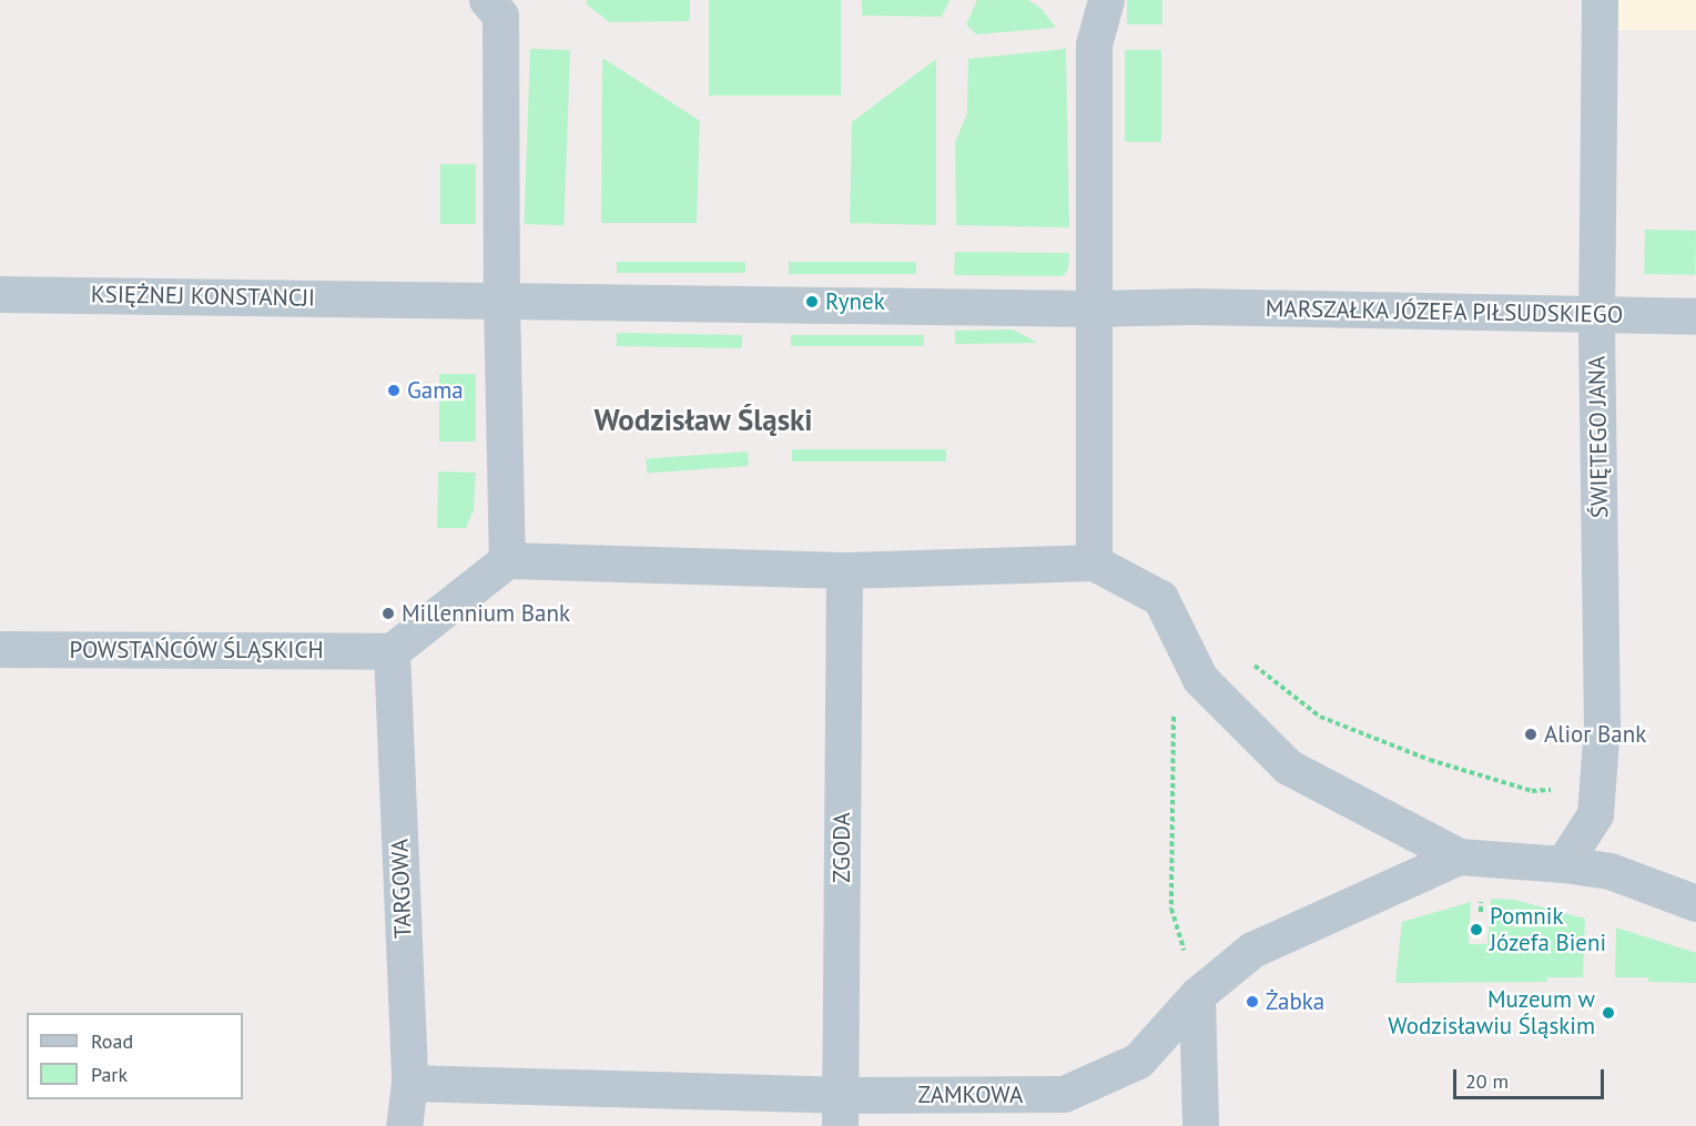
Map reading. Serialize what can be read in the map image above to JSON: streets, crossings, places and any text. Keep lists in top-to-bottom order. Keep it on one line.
{"streets":{"street":["KSIĘŻNEJ KONSTANCJI","MARSZAŁKA JÓZEFA PIŁSUDSKIEGO","ŚWIĘTEGO JANA","POWSTAŃCÓW ŚLĄSKICH","ZGODA","TARGOWA","ZAMKOWA"]},"crossings":[["MARSZAŁKA JÓZEFA PIŁSUDSKIEGO","ŚWIĘTEGO JANA"],["POWSTAŃCÓW ŚLĄSKICH","TARGOWA"],["ZGODA","ZAMKOWA"],["TARGOWA","ZAMKOWA"]],"districts":["Wodzisław Śląski"],"places":["Rynek","Gama","Millennium Bank","Alior Bank","Pomnik Józefa Bieni","Żabka","Muzeum w Wodzisławiu Śląskim"],"legend":["Road","Park"],"scale_bar":"20 m"}
